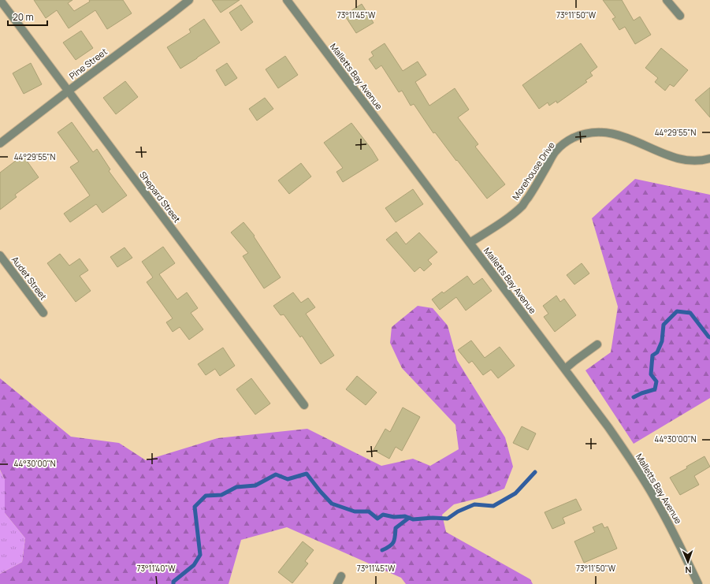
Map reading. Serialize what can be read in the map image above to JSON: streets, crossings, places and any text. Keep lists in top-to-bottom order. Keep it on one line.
{"streets":{"street":["Pine Street","Malletts Bay Avenue","Morehouse Drive","Shepard Street","Audet Street"]},"crossings":[["Pine Street","Shepard Street"],["Malletts Bay Avenue","Morehouse Drive"]],"scale_bar":"20 m","north":"bottom","coordinates":["73°11'45\"W","73°11'50\"W","44°29'55\"N","44°30'00\"N","73°11'40\"W"]}
